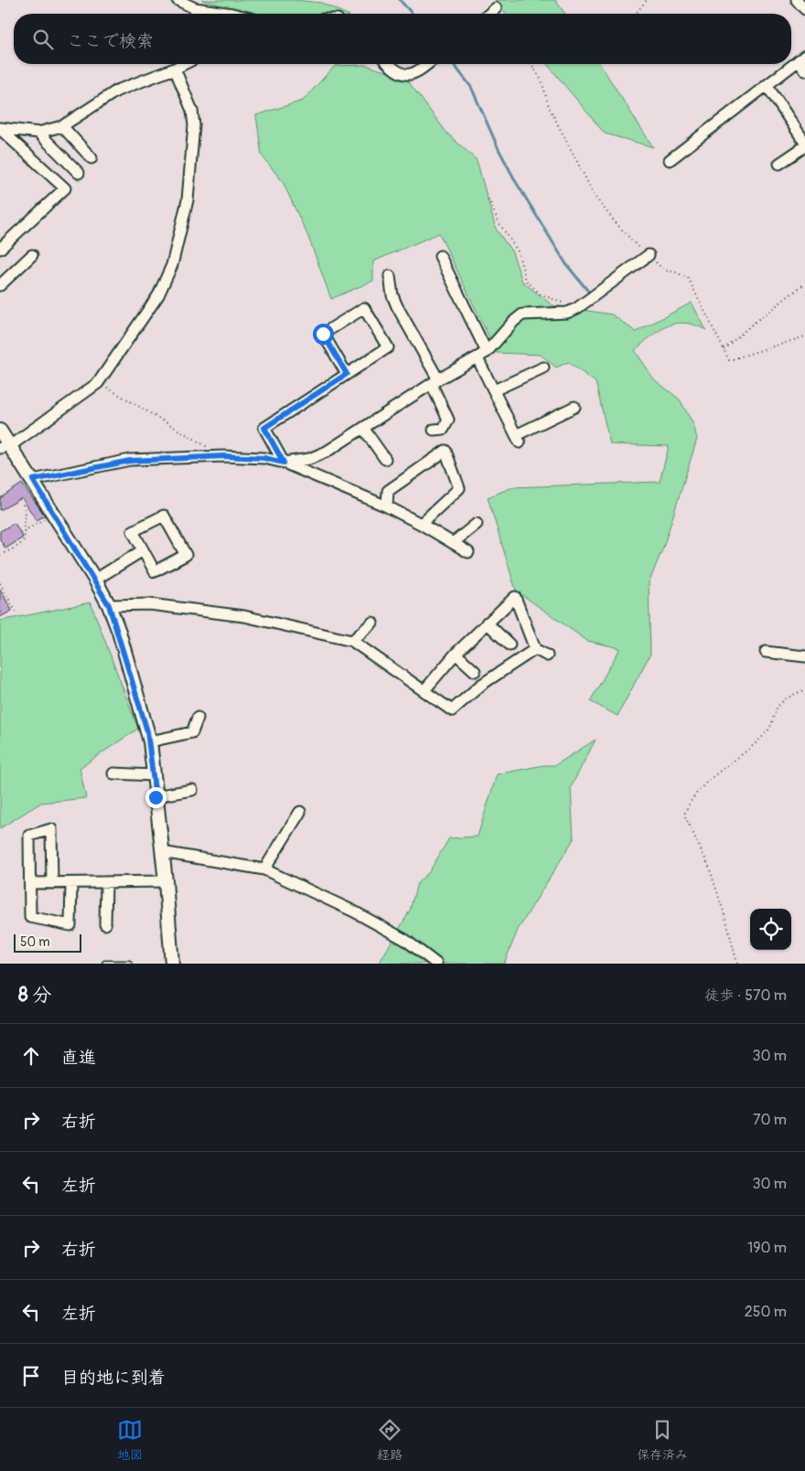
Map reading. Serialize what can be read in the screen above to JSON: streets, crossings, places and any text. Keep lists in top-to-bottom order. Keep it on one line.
{"scale_bar":"50 m","page":{"search":"ここで検索","scale":"50 m","heading":["8 分","徒歩 · 570 m"],"list":[["直進","30 m"],["右折","70 m"],["左折","30 m"],["右折","190 m"],["左折","250 m"],"目的地に到着"],"nav":["地図","経路","保存済み"]}}
